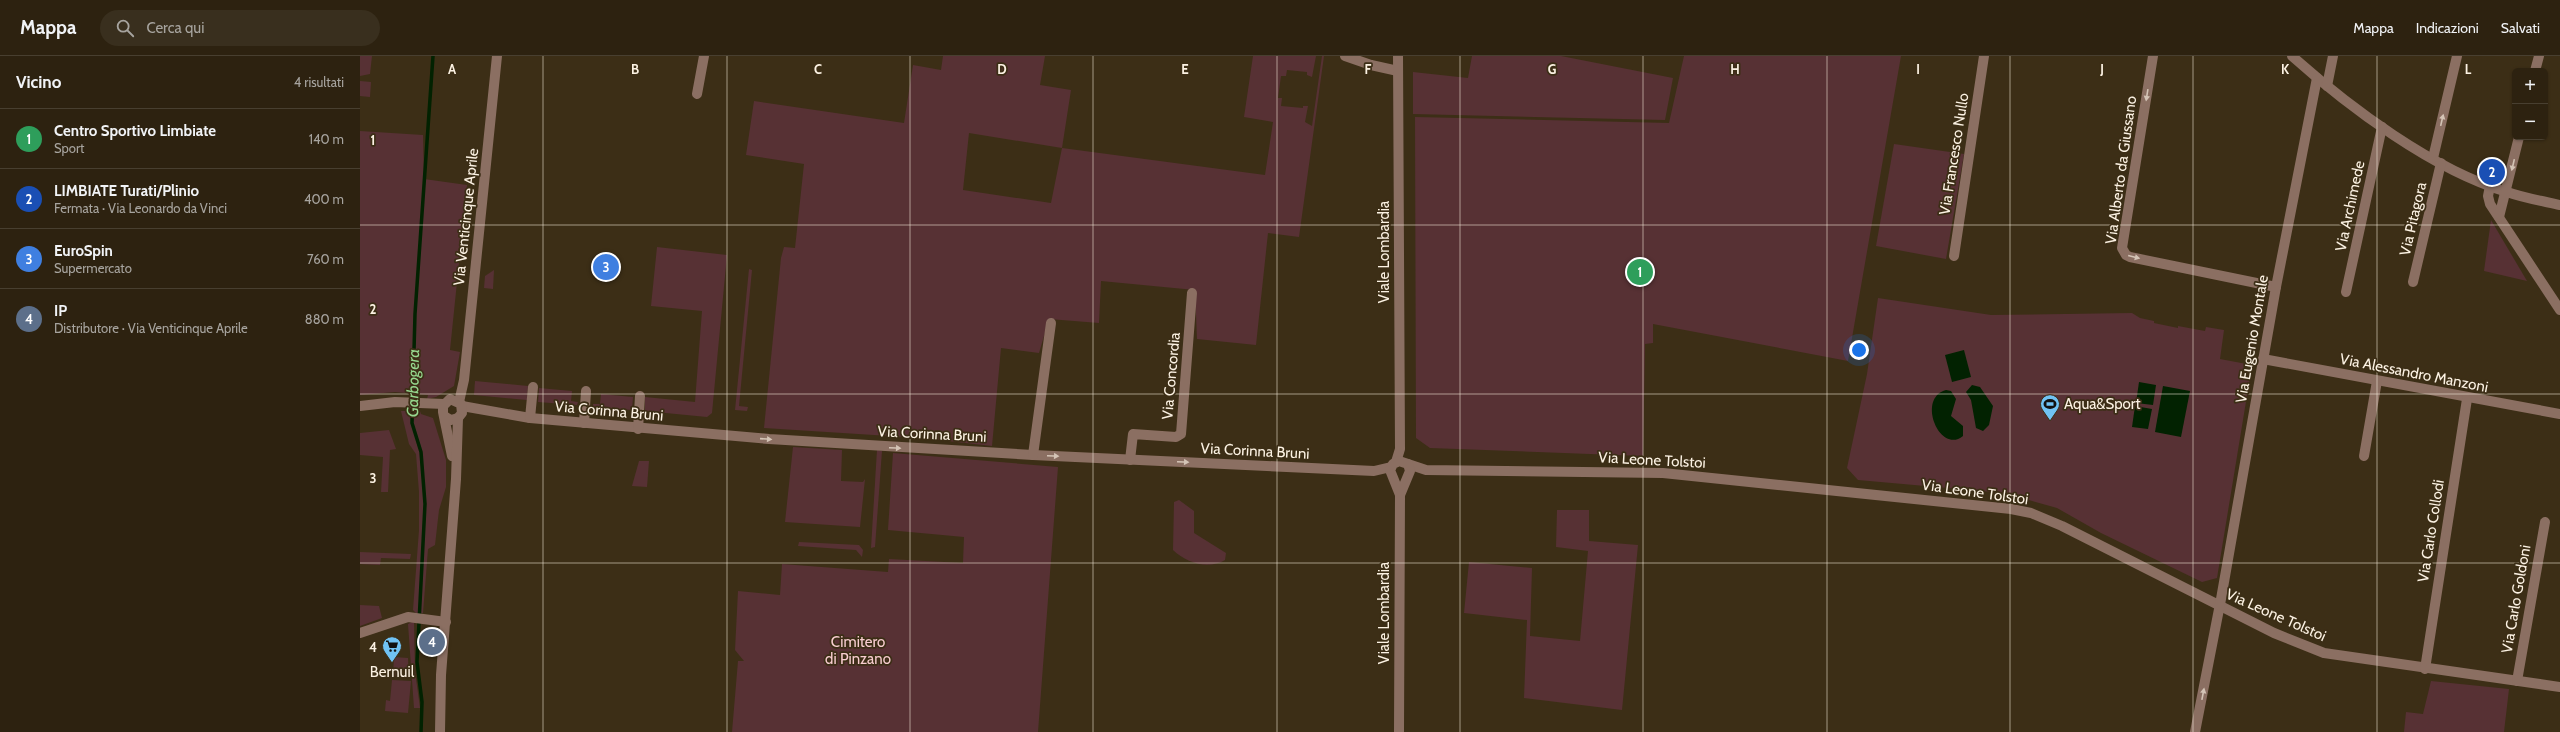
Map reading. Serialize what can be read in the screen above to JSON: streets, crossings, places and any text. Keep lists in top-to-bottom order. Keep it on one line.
{"streets":{"street":["Via Francesco Nullo","Via Alberto da Giussano","Via Archimede","Via Venticinque Aprile","Via Pitagora","Viale Lombardia","Via Eugenio Montale","Via Alessandro Manzoni","Via Concordia","Via Corinna Bruni","Via Leone Tolstoi","Via Carlo Collodi","Via Carlo Goldoni"]},"crossings":[["Via Alberto da Giussano","Via Eugenio Montale"],["Via Venticinque Aprile","Via Corinna Bruni"],["Viale Lombardia","Via Corinna Bruni"],["Viale Lombardia","Via Leone Tolstoi"],["Via Eugenio Montale","Via Alessandro Manzoni"],["Via Eugenio Montale","Via Leone Tolstoi"],["Via Alessandro Manzoni","Via Carlo Collodi"],["Via Concordia","Via Corinna Bruni"],["Via Corinna Bruni","Via Leone Tolstoi"],["Via Leone Tolstoi","Via Carlo Collodi"],["Via Leone Tolstoi","Via Carlo Goldoni"]],"one_way":["Via Corinna Bruni"],"water":["Garbogera"],"parks":["Cimitero di Pinzano"],"places":{"sports":["Aqua&Sport"],"supermarket":["Bernuil"]},"page":{"header":"Mappa","search":"Cerca qui","nav":["Mappa","Indicazioni","Salvati"],"heading":["Vicino","4 risultati"],"map_buttons":["+","−"],"list":[{"mark":"1","name":"Centro Sportivo Limbiate","note":"Sport","value":"140 m"},{"mark":"2","name":"LIMBIATE Turati/Plinio","note":"Fermata · Via Leonardo da Vinci","value":"400 m"},{"mark":"3","name":"EuroSpin","note":"Supermercato","value":"760 m"},{"mark":"4","name":"IP","note":"Distributore · Via Venticinque Aprile","value":"880 m"}],"pins":["2","3","1","4"]},"grid":{"columns":["A","B","C","D","E","F","G","H","I","J","K","L"],"rows":["1","2","3","4"]}}
